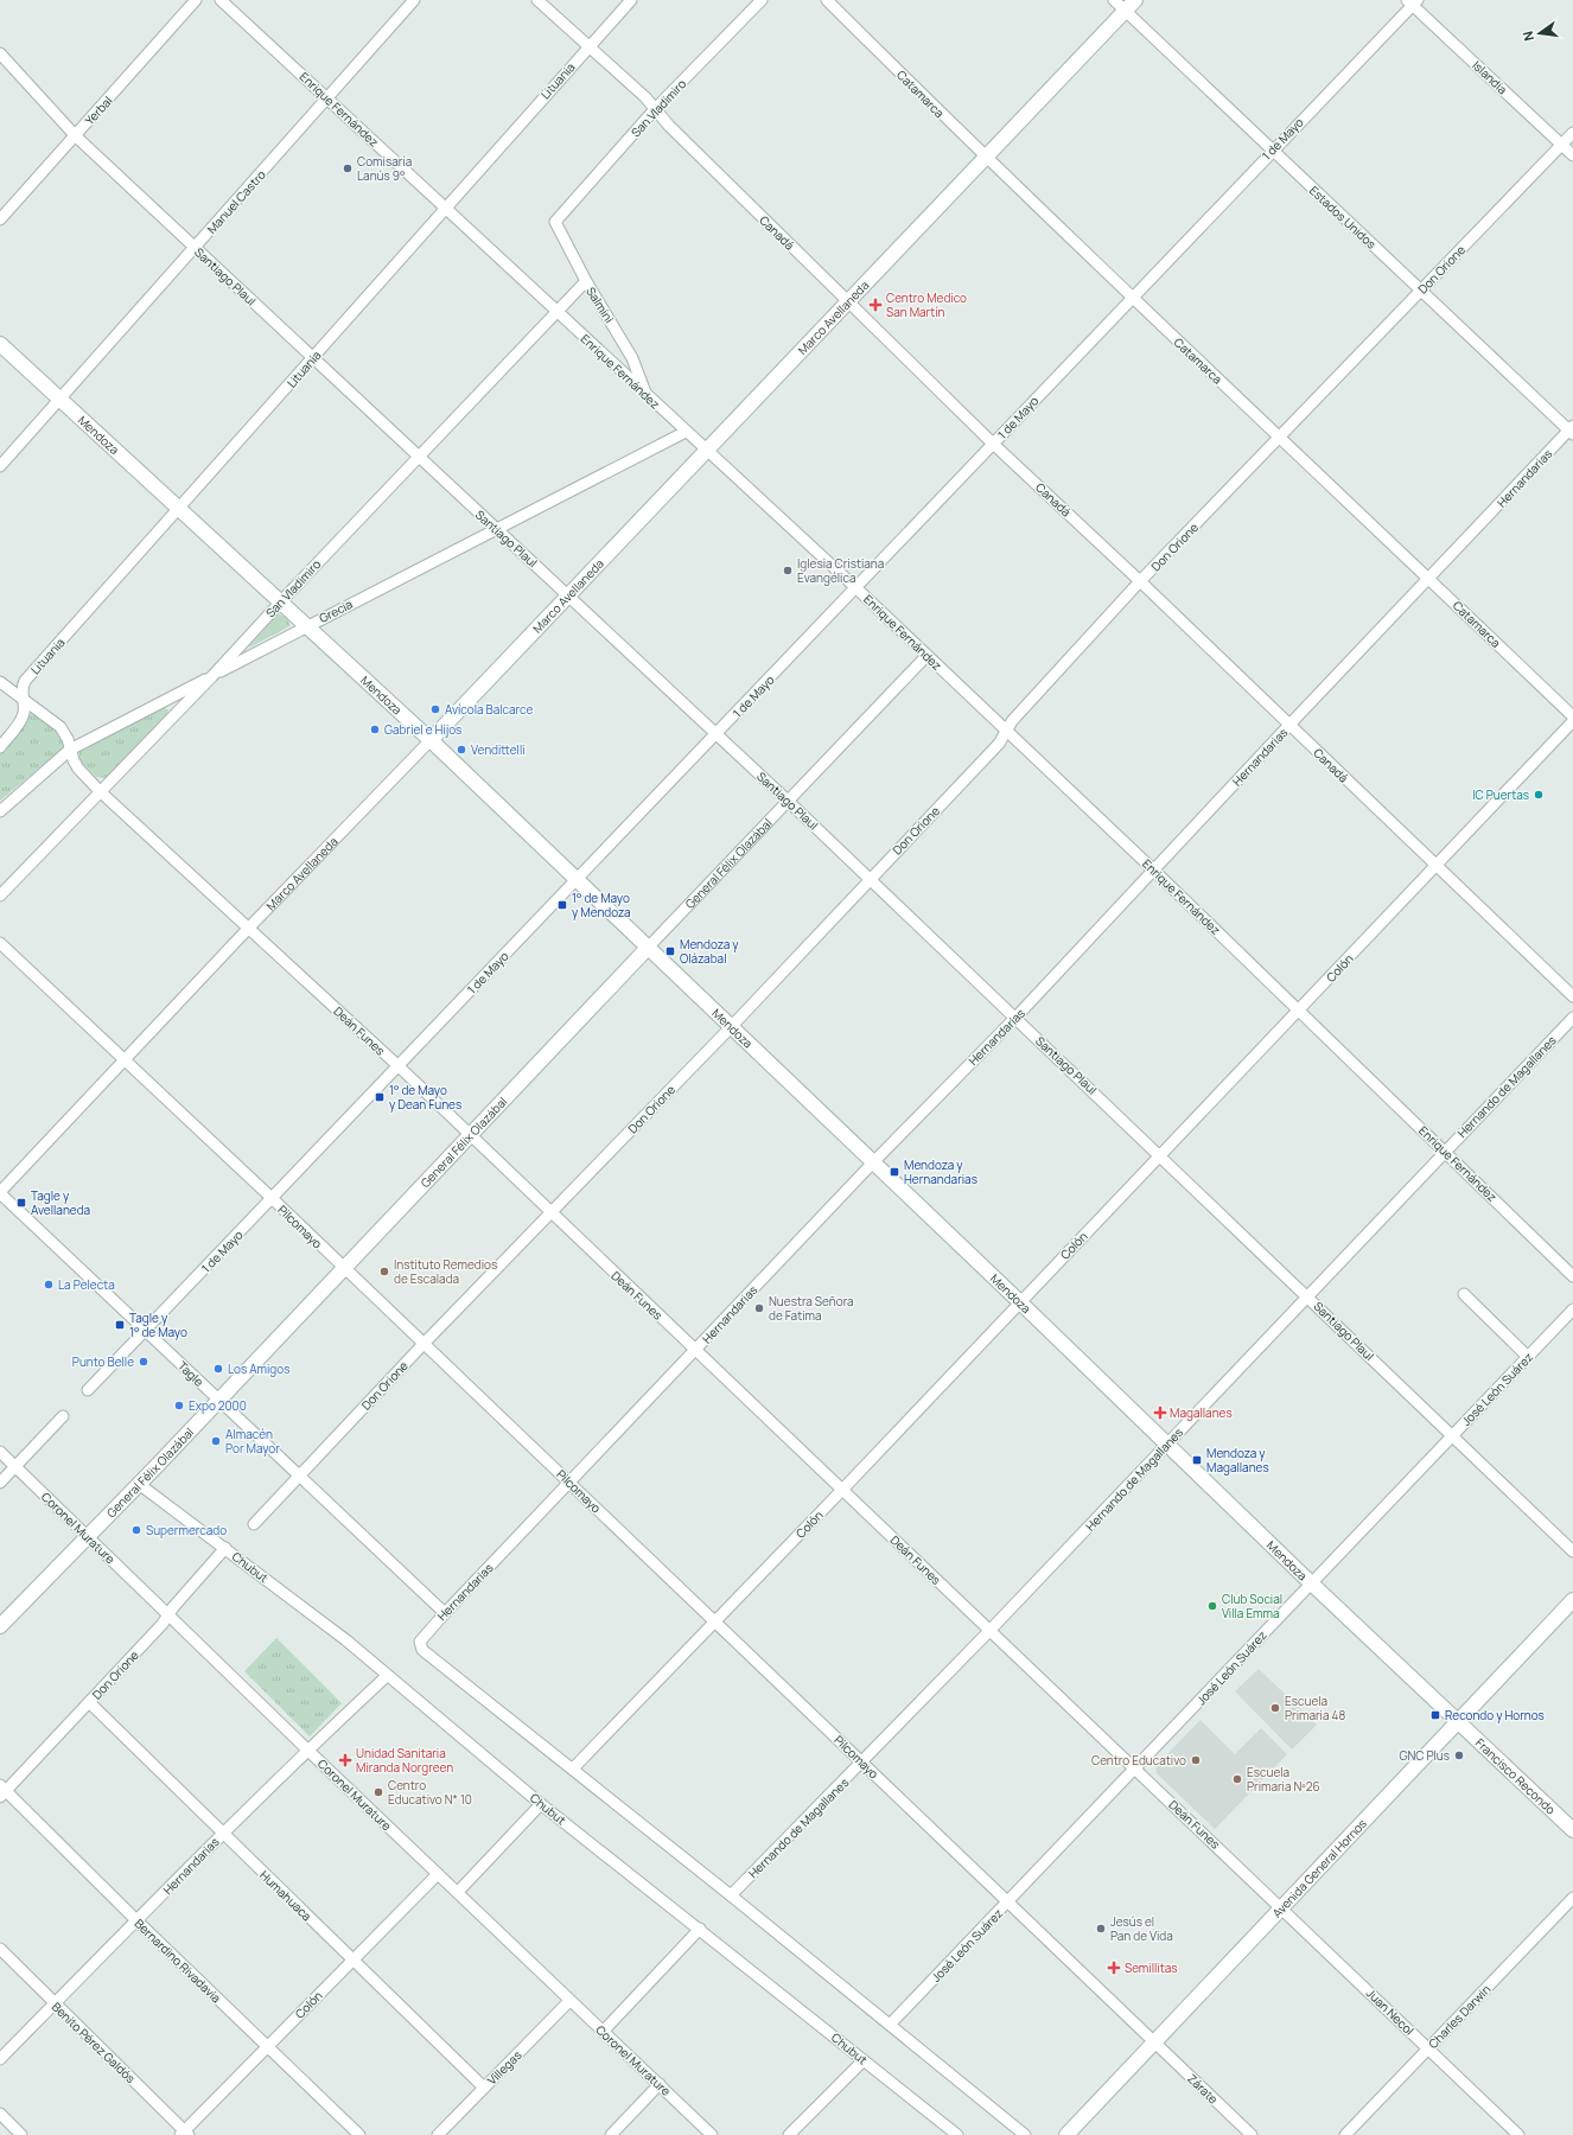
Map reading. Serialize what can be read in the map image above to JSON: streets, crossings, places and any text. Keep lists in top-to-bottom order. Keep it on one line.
{"streets":{"street":["Islandia","Lituania","Catamarca","San Vladimiro","Enrique Fernández","Yerbal","1 de Mayo","Manuel Castro","Estados Unidos","Canadá","Don Orione","Santiago Plaul","Salmini","Marco Avellaneda","Mendoza","Hernandarias","Grecia","General Félix Olazábal","Colón","Deán Funes","Hernando de Magallanes","Pilcomayo","Tagle","José León Suárez","Coronel Murature","Chubut","Francisco Recondo","Avenida General Hornos","Humahuaca","Bernardino Rivadavia","Juan Necol","Charles Darwin","Benito Pérez Galdós","Villegas","Zárate"]},"crossings":[["Islandia","1 de Mayo"],["Islandia","Don Orione"],["Lituania","Enrique Fernández"],["Lituania","Canadá"],["Lituania","Santiago Plaul"],["Lituania","Mendoza"],["Lituania","Deán Funes"],["Catamarca","1 de Mayo"],["Catamarca","Don Orione"],["Catamarca","Marco Avellaneda"],["Catamarca","Hernandarias"],["San Vladimiro","Enrique Fernández"],["San Vladimiro","Canadá"],["San Vladimiro","Santiago Plaul"],["San Vladimiro","Salmini"],["San Vladimiro","Mendoza"],["San Vladimiro","Grecia"],["San Vladimiro","Deán Funes"],["Enrique Fernández","1 de Mayo"],["Enrique Fernández","Manuel Castro"],["Enrique Fernández","Don Orione"],["Enrique Fernández","Salmini"],["Enrique Fernández","Marco Avellaneda"],["Enrique Fernández","Hernandarias"],["Enrique Fernández","Grecia"],["Enrique Fernández","General Félix Olazábal"],["Enrique Fernández","Colón"],["Enrique Fernández","Hernando de Magallanes"],["Yerbal","Santiago Plaul"],["1 de Mayo","Estados Unidos"],["1 de Mayo","Canadá"],["1 de Mayo","Santiago Plaul"],["1 de Mayo","Mendoza"],["1 de Mayo","Deán Funes"],["1 de Mayo","Pilcomayo"],["1 de Mayo","Tagle"],["Manuel Castro","Santiago Plaul"],["Manuel Castro","Mendoza"],["Estados Unidos","Don Orione"],["Estados Unidos","Marco Avellaneda"],["Estados Unidos","Hernandarias"],["Canadá","Don Orione"],["Canadá","Marco Avellaneda"],["Canadá","Hernandarias"],["Canadá","Colón"],["Don Orione","Santiago Plaul"],["Don Orione","Mendoza"],["Don Orione","Deán Funes"],["Don Orione","Pilcomayo"],["Don Orione","Tagle"],["Don Orione","Coronel Murature"],["Don Orione","Chubut"],["Don Orione","Humahuaca"],["Don Orione","Bernardino Rivadavia"],["Santiago Plaul","Marco Avellaneda"],["Santiago Plaul","Hernandarias"],["Santiago Plaul","Grecia"],["Santiago Plaul","General Félix Olazábal"],["Santiago Plaul","Colón"],["Santiago Plaul","Hernando de Magallanes"],["Santiago Plaul","José León Suárez"],["Marco Avellaneda","Mendoza"],["Marco Avellaneda","Deán Funes"],["Marco Avellaneda","Pilcomayo"],["Marco Avellaneda","Tagle"],["Mendoza","Hernandarias"],["Mendoza","Grecia"],["Mendoza","General Félix Olazábal"],["Mendoza","Colón"],["Mendoza","Hernando de Magallanes"],["Mendoza","José León Suárez"],["Mendoza","Francisco Recondo"],["Mendoza","Avenida General Hornos"],["Hernandarias","Colón"],["Hernandarias","Deán Funes"],["Hernandarias","Pilcomayo"],["Hernandarias","Tagle"],["Hernandarias","Coronel Murature"],["Hernandarias","Chubut"],["Hernandarias","Humahuaca"],["Hernandarias","Bernardino Rivadavia"],["Hernandarias","Benito Pérez Galdós"],["Grecia","Deán Funes"],["General Félix Olazábal","Deán Funes"],["General Félix Olazábal","Pilcomayo"],["General Félix Olazábal","Tagle"],["General Félix Olazábal","Coronel Murature"],["General Félix Olazábal","Chubut"],["Colón","Deán Funes"],["Colón","Pilcomayo"],["Colón","Coronel Murature"],["Colón","Humahuaca"],["Colón","Bernardino Rivadavia"],["Colón","Benito Pérez Galdós"],["Deán Funes","Hernando de Magallanes"],["Deán Funes","José León Suárez"],["Deán Funes","Avenida General Hornos"],["Deán Funes","Juan Necol"],["Hernando de Magallanes","Pilcomayo"],["Pilcomayo","José León Suárez"],["Pilcomayo","Avenida General Hornos"],["Pilcomayo","Zárate"],["Coronel Murature","Villegas"],["Francisco Recondo","Avenida General Hornos"],["Avenida General Hornos","Juan Necol"],["Avenida General Hornos","Zárate"],["Humahuaca","Villegas"],["Juan Necol","Charles Darwin"]],"places":{"other":["Comisaría Lanús 9°","Iglesia Cristiana Evangélica","Avícola Balcarce","Gabriel e Hijos","Vendittelli","IC Puertas","Instituto Remedios de Escalada","La Pelecta","Nuestra Señora de Fatima","Punto Belle","Los Amigos","Expo 2000","Almacén Por Mayor","Supermercado","Club Social Villa Emma","Escuela Primaria 48","GNC Plus","Centro Educativo","Escuela Primaria Nº26","Centro Educativo N* 10","Jesús el Pan de Vida"],"health":["Centro Medico San Martín","Magallanes","Unidad Sanitaria Miranda Norgreen","Semillitas"],"transit":["1° de Mayo y Mendoza","Mendoza y Olázabal","1° de Mayo y Dean Funes","Mendoza y Hernandarias","Tagle y Avellaneda","Tagle y 1° de Mayo","Mendoza y Magallanes","Recondo y Hornos"]},"north":"left"}
